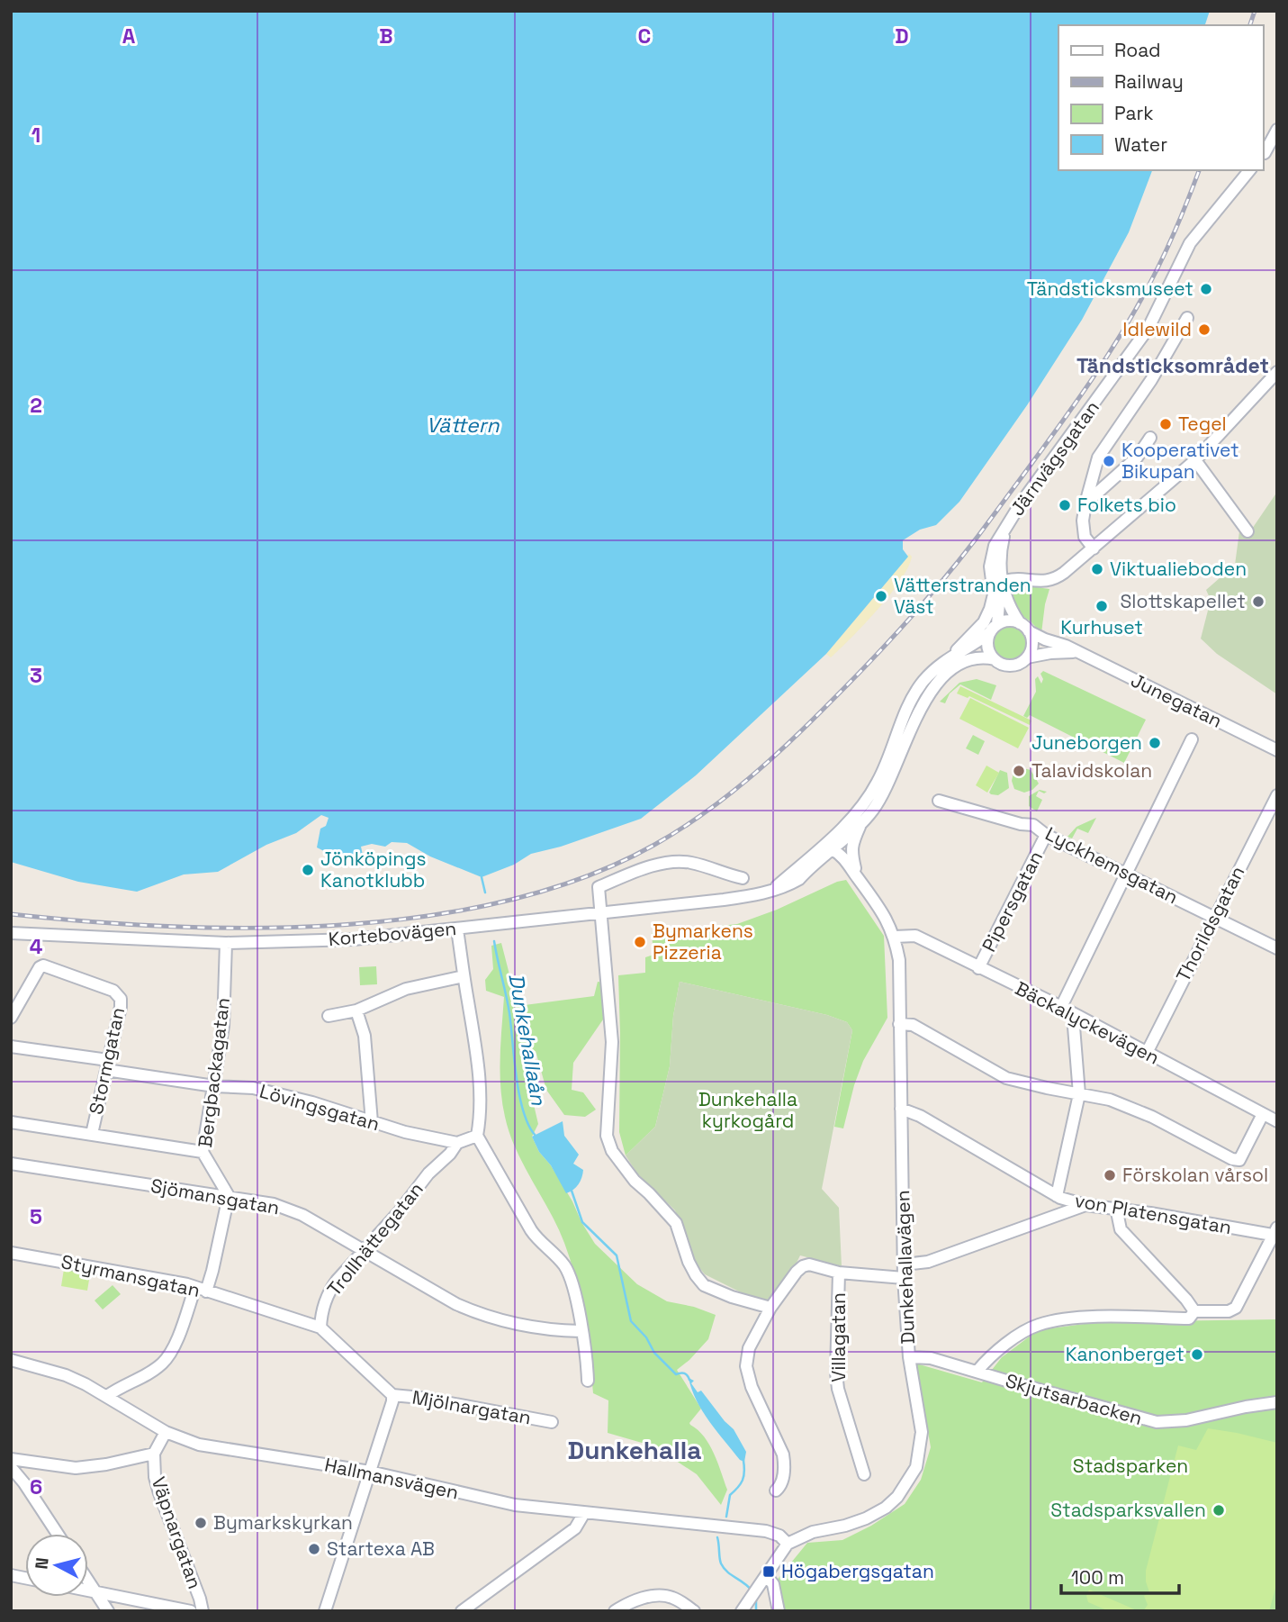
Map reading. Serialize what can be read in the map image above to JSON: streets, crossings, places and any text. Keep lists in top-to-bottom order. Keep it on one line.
{"streets":{"street":["Järnvägsgatan","Junegatan","Lyckhemsgatan","Pipersgatan","Thorildsgatan","Kortebovägen","Bäckalyckevägen","Stormgatan","Bergbackagatan","Lövingsgatan","Sjömansgatan","von Platensgatan","Trollhättegatan","Dunkehallavägen","Styrmansgatan","Villagatan","Skjutsarbacken","Mjölnargatan","Hallmansvägen","Väpnargatan"]},"crossings":[["Järnvägsgatan","Junegatan"],["Järnvägsgatan","Kortebovägen"],["Junegatan","Kortebovägen"],["Lyckhemsgatan","Pipersgatan"],["Lyckhemsgatan","Thorildsgatan"],["Pipersgatan","Bäckalyckevägen"],["Thorildsgatan","Bäckalyckevägen"],["Kortebovägen","Bergbackagatan"],["Kortebovägen","Dunkehallavägen"],["Bäckalyckevägen","Dunkehallavägen"],["Stormgatan","Lövingsgatan"],["Bergbackagatan","Lövingsgatan"],["Bergbackagatan","Sjömansgatan"],["Lövingsgatan","Trollhättegatan"],["Sjömansgatan","Trollhättegatan"],["von Platensgatan","Dunkehallavägen"],["Trollhättegatan","Styrmansgatan"],["Dunkehallavägen","Skjutsarbacken"],["Dunkehallavägen","Hallmansvägen"]],"districts":["Tändsticksområdet","Dunkehalla"],"water":["Vättern","Dunkehallaån"],"parks":["Dunkehalla kyrkogård","Stadsparken"],"places":{"other":["Tändsticksmuseet","Idlewild","Tegel","Kooperativet Bikupan","Folkets bio","Viktualieboden","Vätterstranden Väst","Slottskapellet","Kurhuset","Juneborgen","Talavidskolan","Jönköpings Kanotklubb","Bymarkens Pizzeria","Förskolan vårsol","Kanonberget","Stadsparksvallen","Bymarkskyrkan","Startexa AB"],"transit":["Högabergsgatan"]},"legend":["Road","Railway","Park","Water"],"scale_bar":"100 m","north":"left","grid":{"columns":["A","B","C","D"],"rows":["1","2","3","4","5","6"]}}
